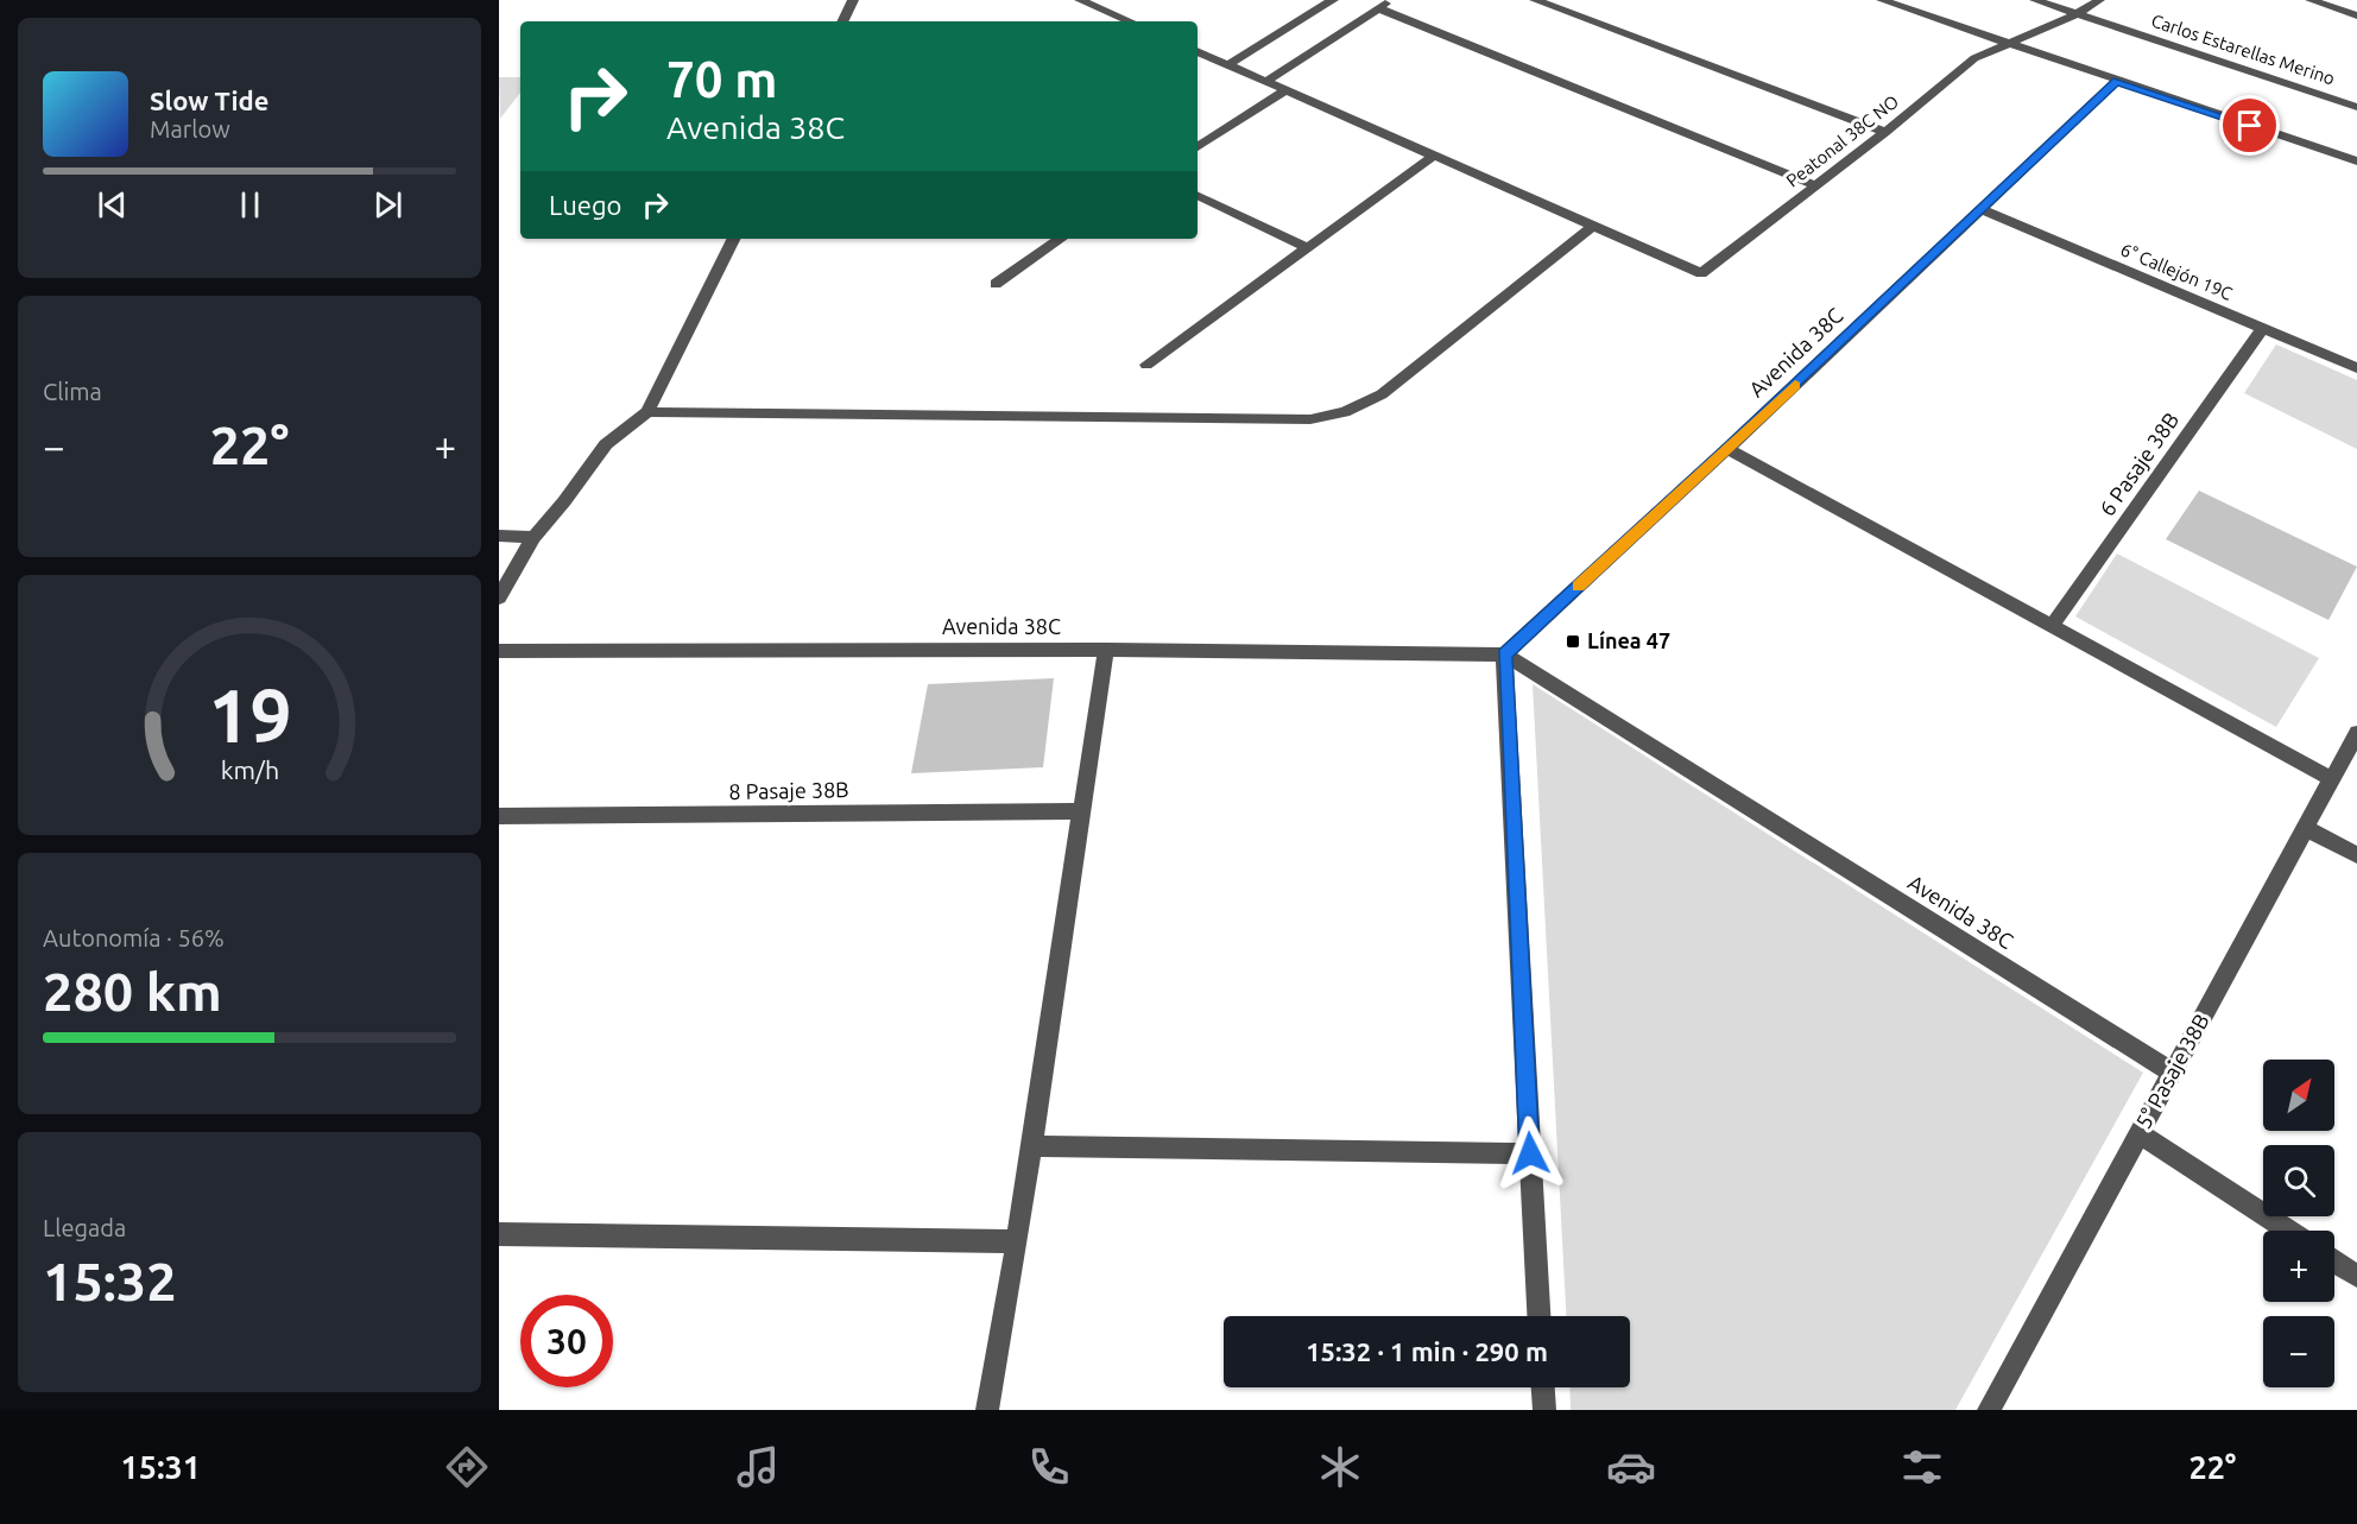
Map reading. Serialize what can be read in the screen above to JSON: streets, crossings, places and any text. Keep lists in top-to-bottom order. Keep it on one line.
{"streets":{"street":["Carlos Estarellas Merino","Peatonal 38C NO","6° Callejón 19C","Avenida 38C","6 Pasaje 38B","8 Pasaje 38B","5° Pasaje 38B"]},"crossings":[["6° Callejón 19C","Avenida 38C"],["6° Callejón 19C","6 Pasaje 38B"],["Avenida 38C","5° Pasaje 38B"]],"places":{"transit":["Línea 47"]},"north":"top right","page":{"turn":["70 m","Avenida 38C"],"song":["Slow Tide","Marlow"],"then":"Luego","tile":["Clima",["Autonomía · 56%","280 km"],["Llegada","15:32"]],"heat":["−","22°","+"],"map_buttons":["+","−"],"limit":"30","trip":"15:32 · 1 min · 290 m","tabs":["15:31","22°"],"gauge":["19","km/h"]}}
